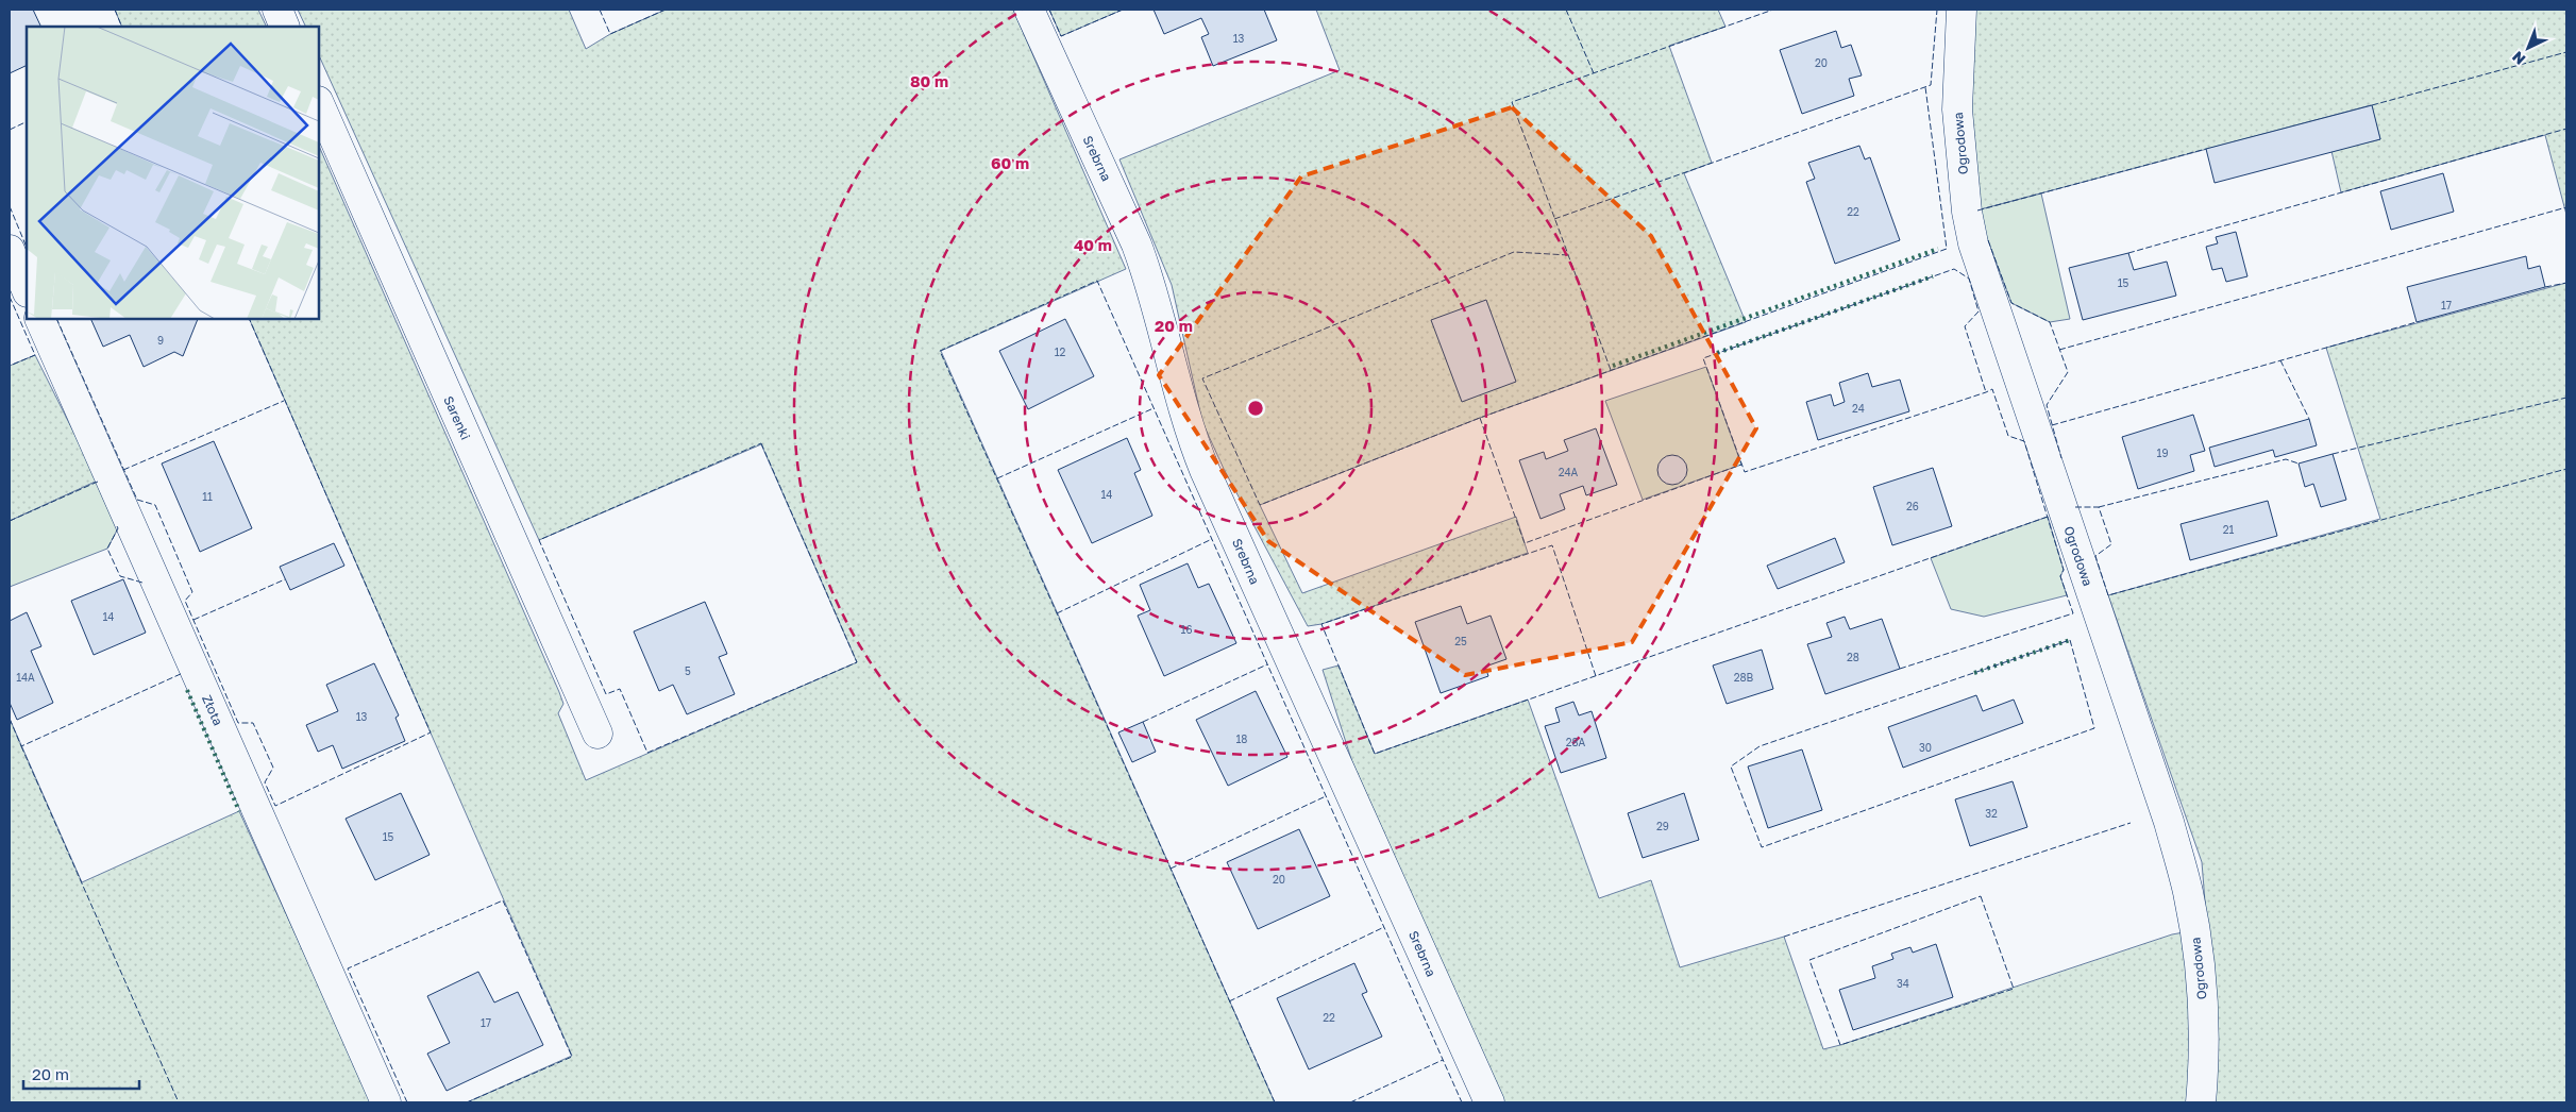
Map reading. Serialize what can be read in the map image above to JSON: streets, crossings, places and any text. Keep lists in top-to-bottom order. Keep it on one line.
{"streets":{"street":["Ogrodowa","Srebrna","Sarenki","Złota"]},"house_numbers":["13","20","22","15","17","9","12","24","19","24A","14","11","26","21","14","16","25","28","5","14A","28B","13","18","28A","30","32","29","15","20","34","22","17"],"scale_bar":"20 m","north":"bottom left","rings":["80 m","60 m","40 m","20 m"]}
